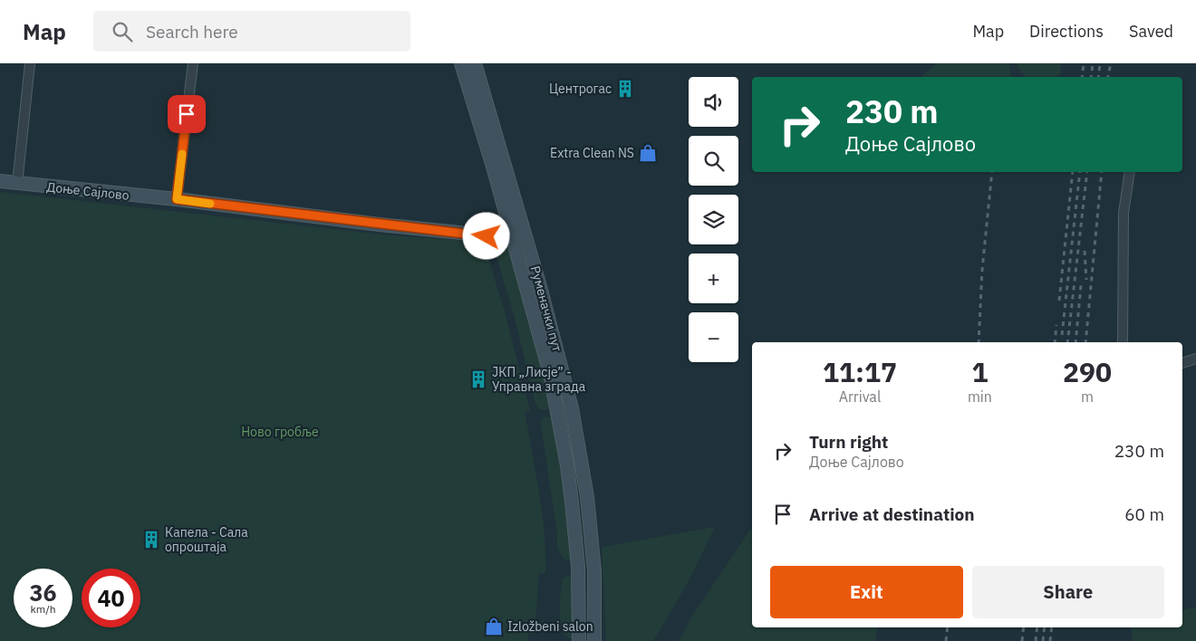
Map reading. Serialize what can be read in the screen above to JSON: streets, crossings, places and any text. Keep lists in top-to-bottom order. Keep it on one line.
{"streets":{"main road":["Доње Сајлово","Руменачки пут"]},"crossings":[["Доње Сајлово","Руменачки пут"]],"parks":["Ново гробље"],"places":{"building":["Центрогас","ЈКП „Лисје” - Управна зграда","Капела - Сала опроштаја"],"shop":["Extra Clean NS","Izložbeni salon"]},"page":{"header":"Map","search":"Search here","nav":["Map","Directions","Saved"],"map_buttons":["+","−"],"turn":["230 m","Доње Сајлово"],"eta":["11:17","Arrival","1","min","290","m"],"list":[{"name":"Turn right","note":"Доње Сајлово","value":"230 m"},{"name":"Arrive at destination","value":"60 m"}],"buttons":["Exit","Share"],"speed":"36 km/h","limit":"40"}}
